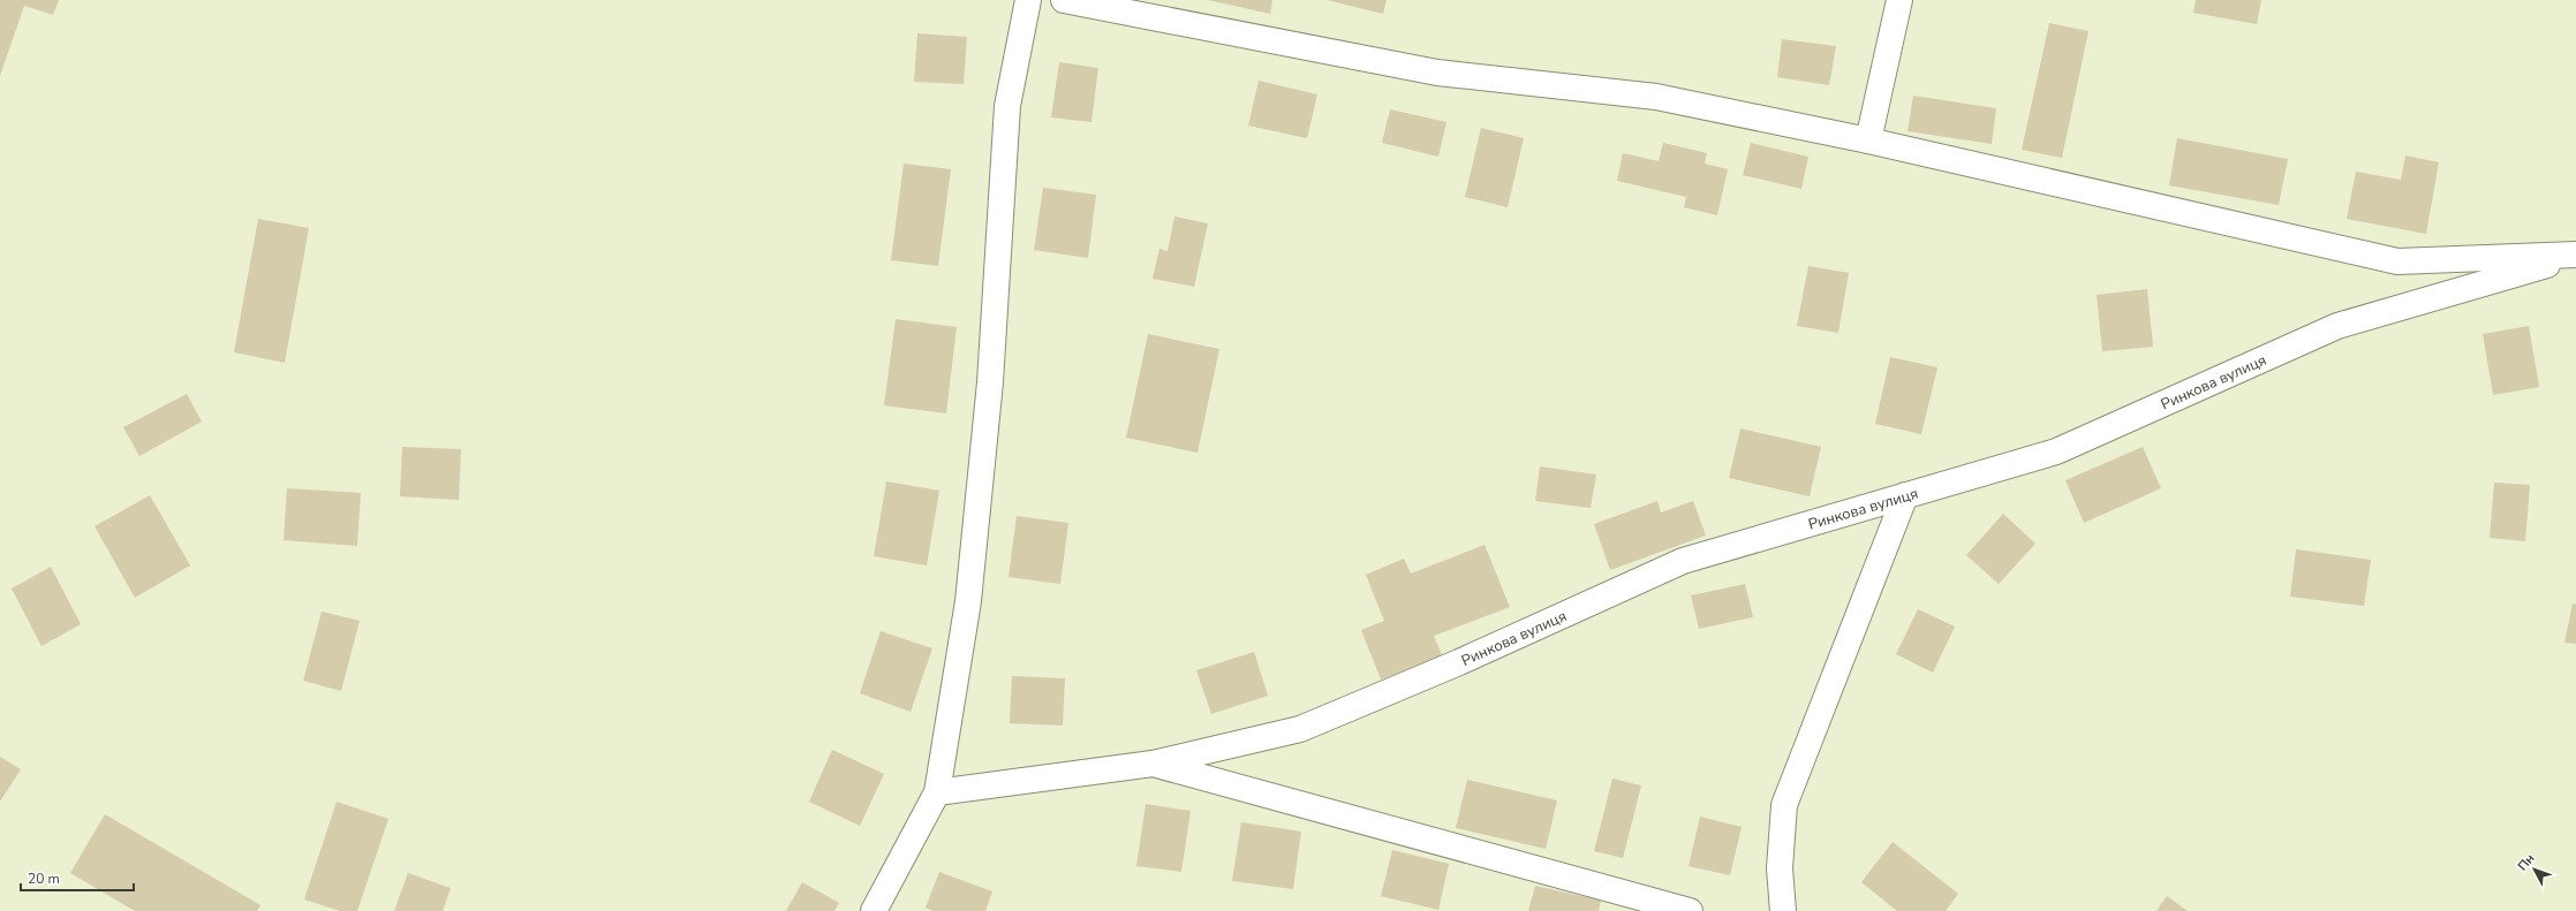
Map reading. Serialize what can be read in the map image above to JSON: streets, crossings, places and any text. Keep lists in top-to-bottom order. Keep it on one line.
{"streets":{"street":["Ринкова вулиця"]},"scale_bar":"20 m","north":"top left"}
